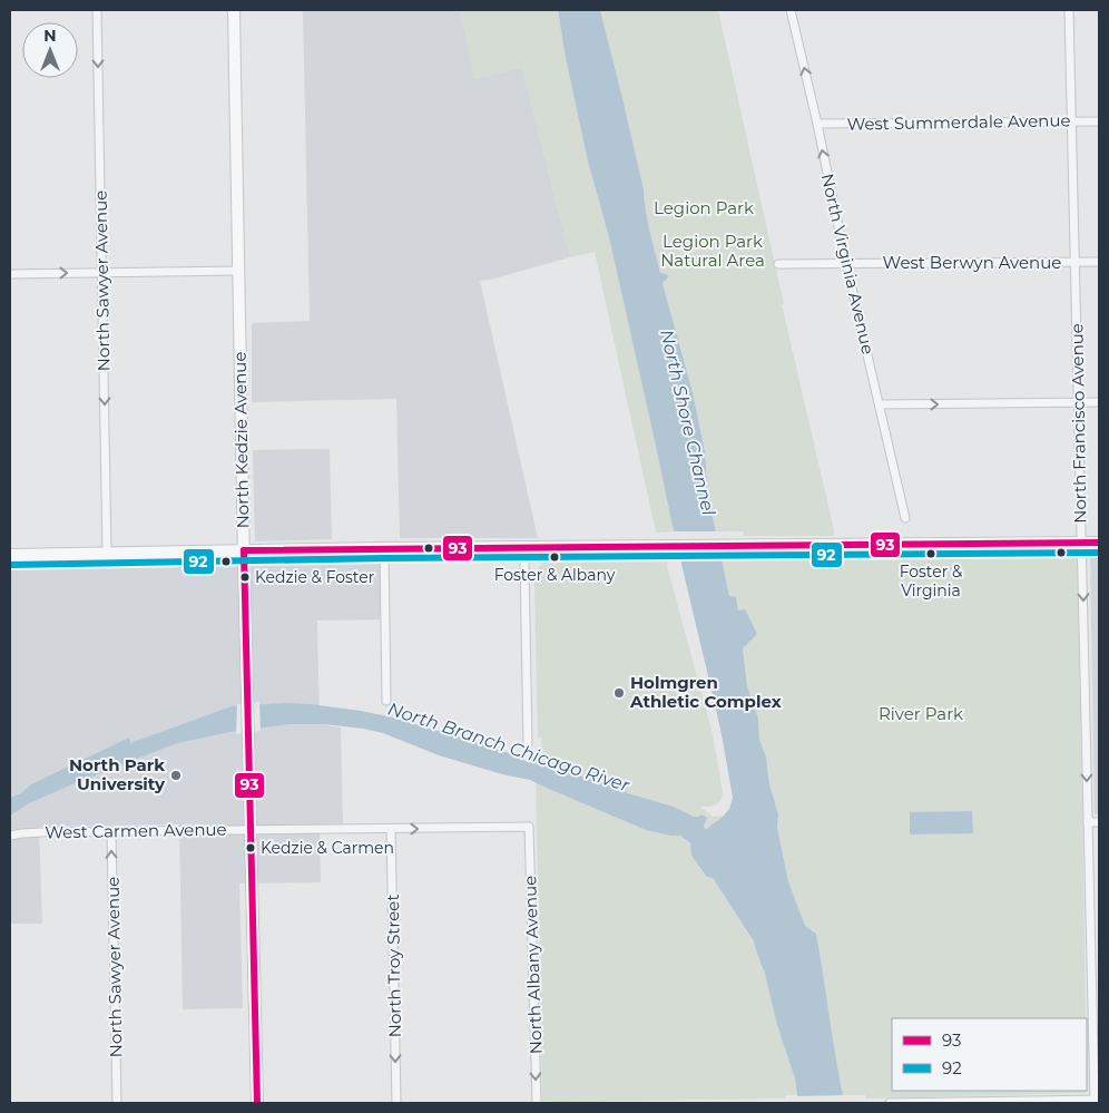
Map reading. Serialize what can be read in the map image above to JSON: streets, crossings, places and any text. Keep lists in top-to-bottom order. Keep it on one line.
{"streets":{"main road":["North Kedzie Avenue"],"street":["West Summerdale Avenue","West Berwyn Avenue","North Virginia Avenue","North Sawyer Avenue","North Francisco Avenue","West Carmen Avenue","North Albany Avenue","North Troy Street"]},"crossings":[["West Summerdale Avenue","North Virginia Avenue"],["West Summerdale Avenue","North Francisco Avenue"],["West Berwyn Avenue","North Virginia Avenue"],["West Berwyn Avenue","North Francisco Avenue"],["North Sawyer Avenue","West Carmen Avenue"],["North Kedzie Avenue","West Carmen Avenue"],["West Carmen Avenue","North Albany Avenue"],["West Carmen Avenue","North Troy Street"]],"one_way":["North Virginia Avenue","North Albany Avenue","North Troy Street"],"water":["North Shore Channel","North Branch Chicago River"],"parks":["Legion Park","Legion Park Natural Area","River Park"],"places":["Foster & Virginia","Foster & Albany","Kedzie & Foster","Holmgren Athletic Complex","North Park University","Kedzie & Carmen"],"lines":["transit line 93","transit line 92"],"legend":["93","92"],"north":"top"}
